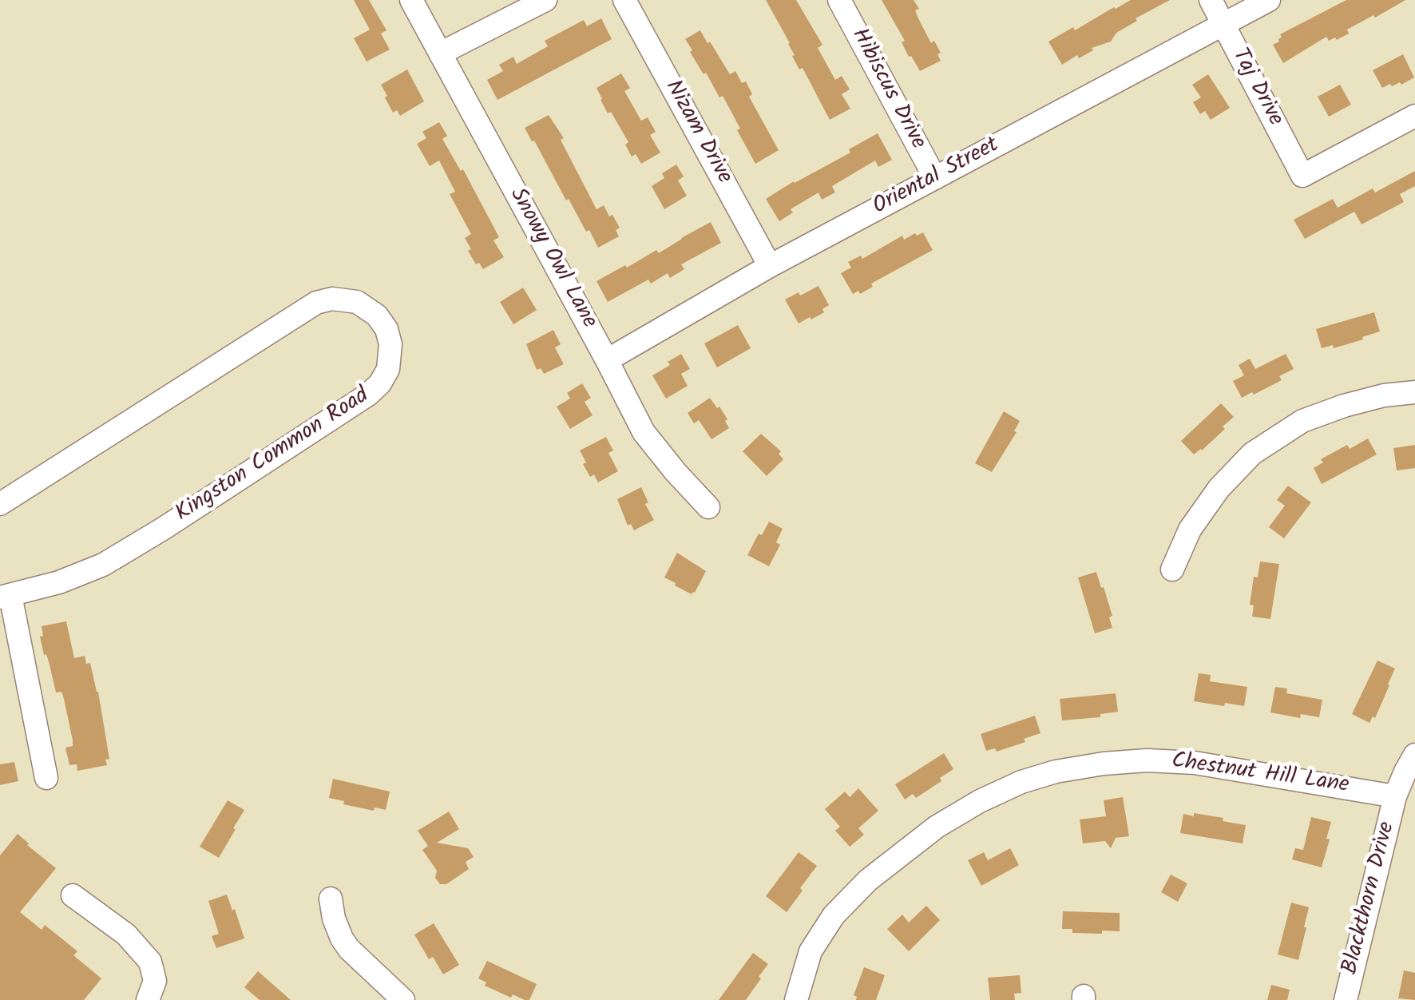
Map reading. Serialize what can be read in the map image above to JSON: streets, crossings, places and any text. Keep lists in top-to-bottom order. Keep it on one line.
{"streets":{"street":["Taj Drive","Hibiscus Drive","Nizam Drive","Oriental Street","Snowy Owl Lane","Kingston Common Road","Chestnut Hill Lane","Blackthorn Drive"]},"crossings":[["Taj Drive","Oriental Street"],["Hibiscus Drive","Oriental Street"],["Nizam Drive","Oriental Street"],["Oriental Street","Snowy Owl Lane"],["Chestnut Hill Lane","Blackthorn Drive"]]}
